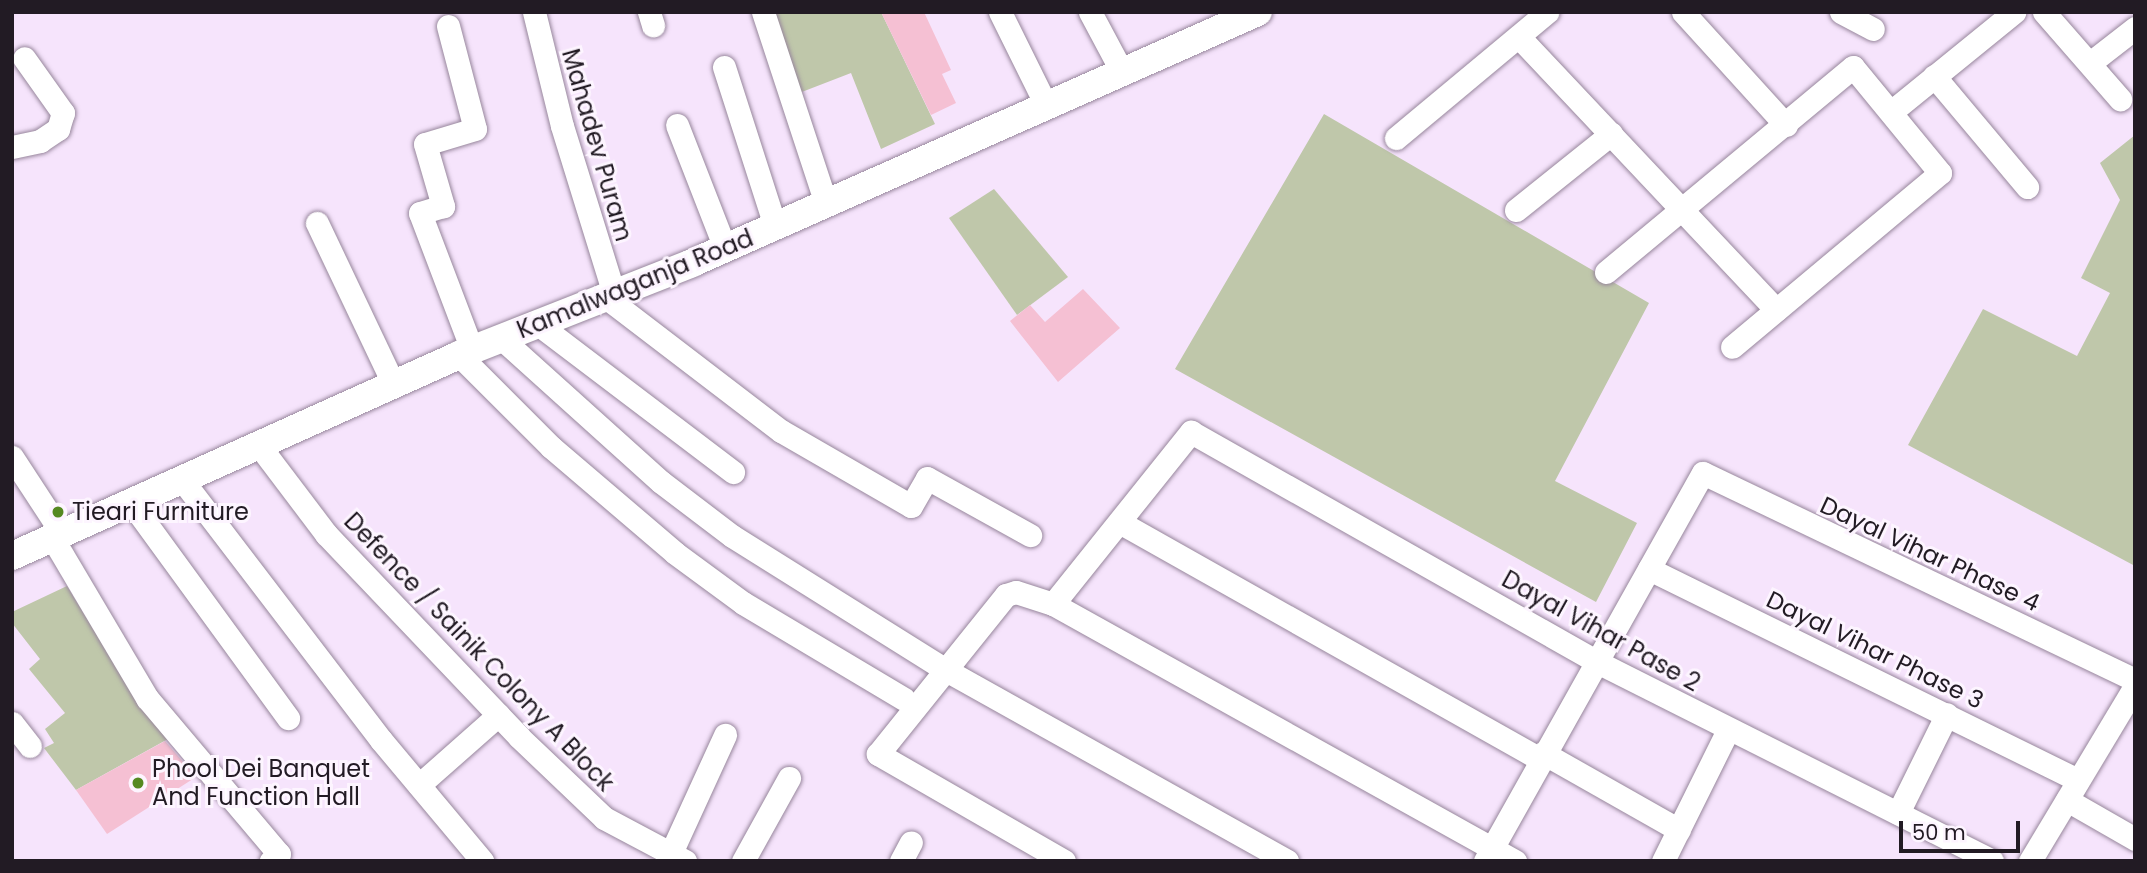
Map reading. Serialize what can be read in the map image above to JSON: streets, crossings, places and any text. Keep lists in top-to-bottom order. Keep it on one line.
{"streets":{"main road":["Kamalwaganja Road"],"street":["Mahadev Puram","Dayal Vihar Phase 4","Dayal Vihar Pase 2","Dayal Vihar Phase 3","Defence / Sainik Colony A Block"]},"crossings":[["Mahadev Puram","Kamalwaganja Road"],["Kamalwaganja Road","Defence / Sainik Colony A Block"],["Dayal Vihar Phase 4","Dayal Vihar Phase 3"]],"places":["Tieari Furniture","Phool Dei Banquet And Function Hall"],"scale_bar":"50 m"}
